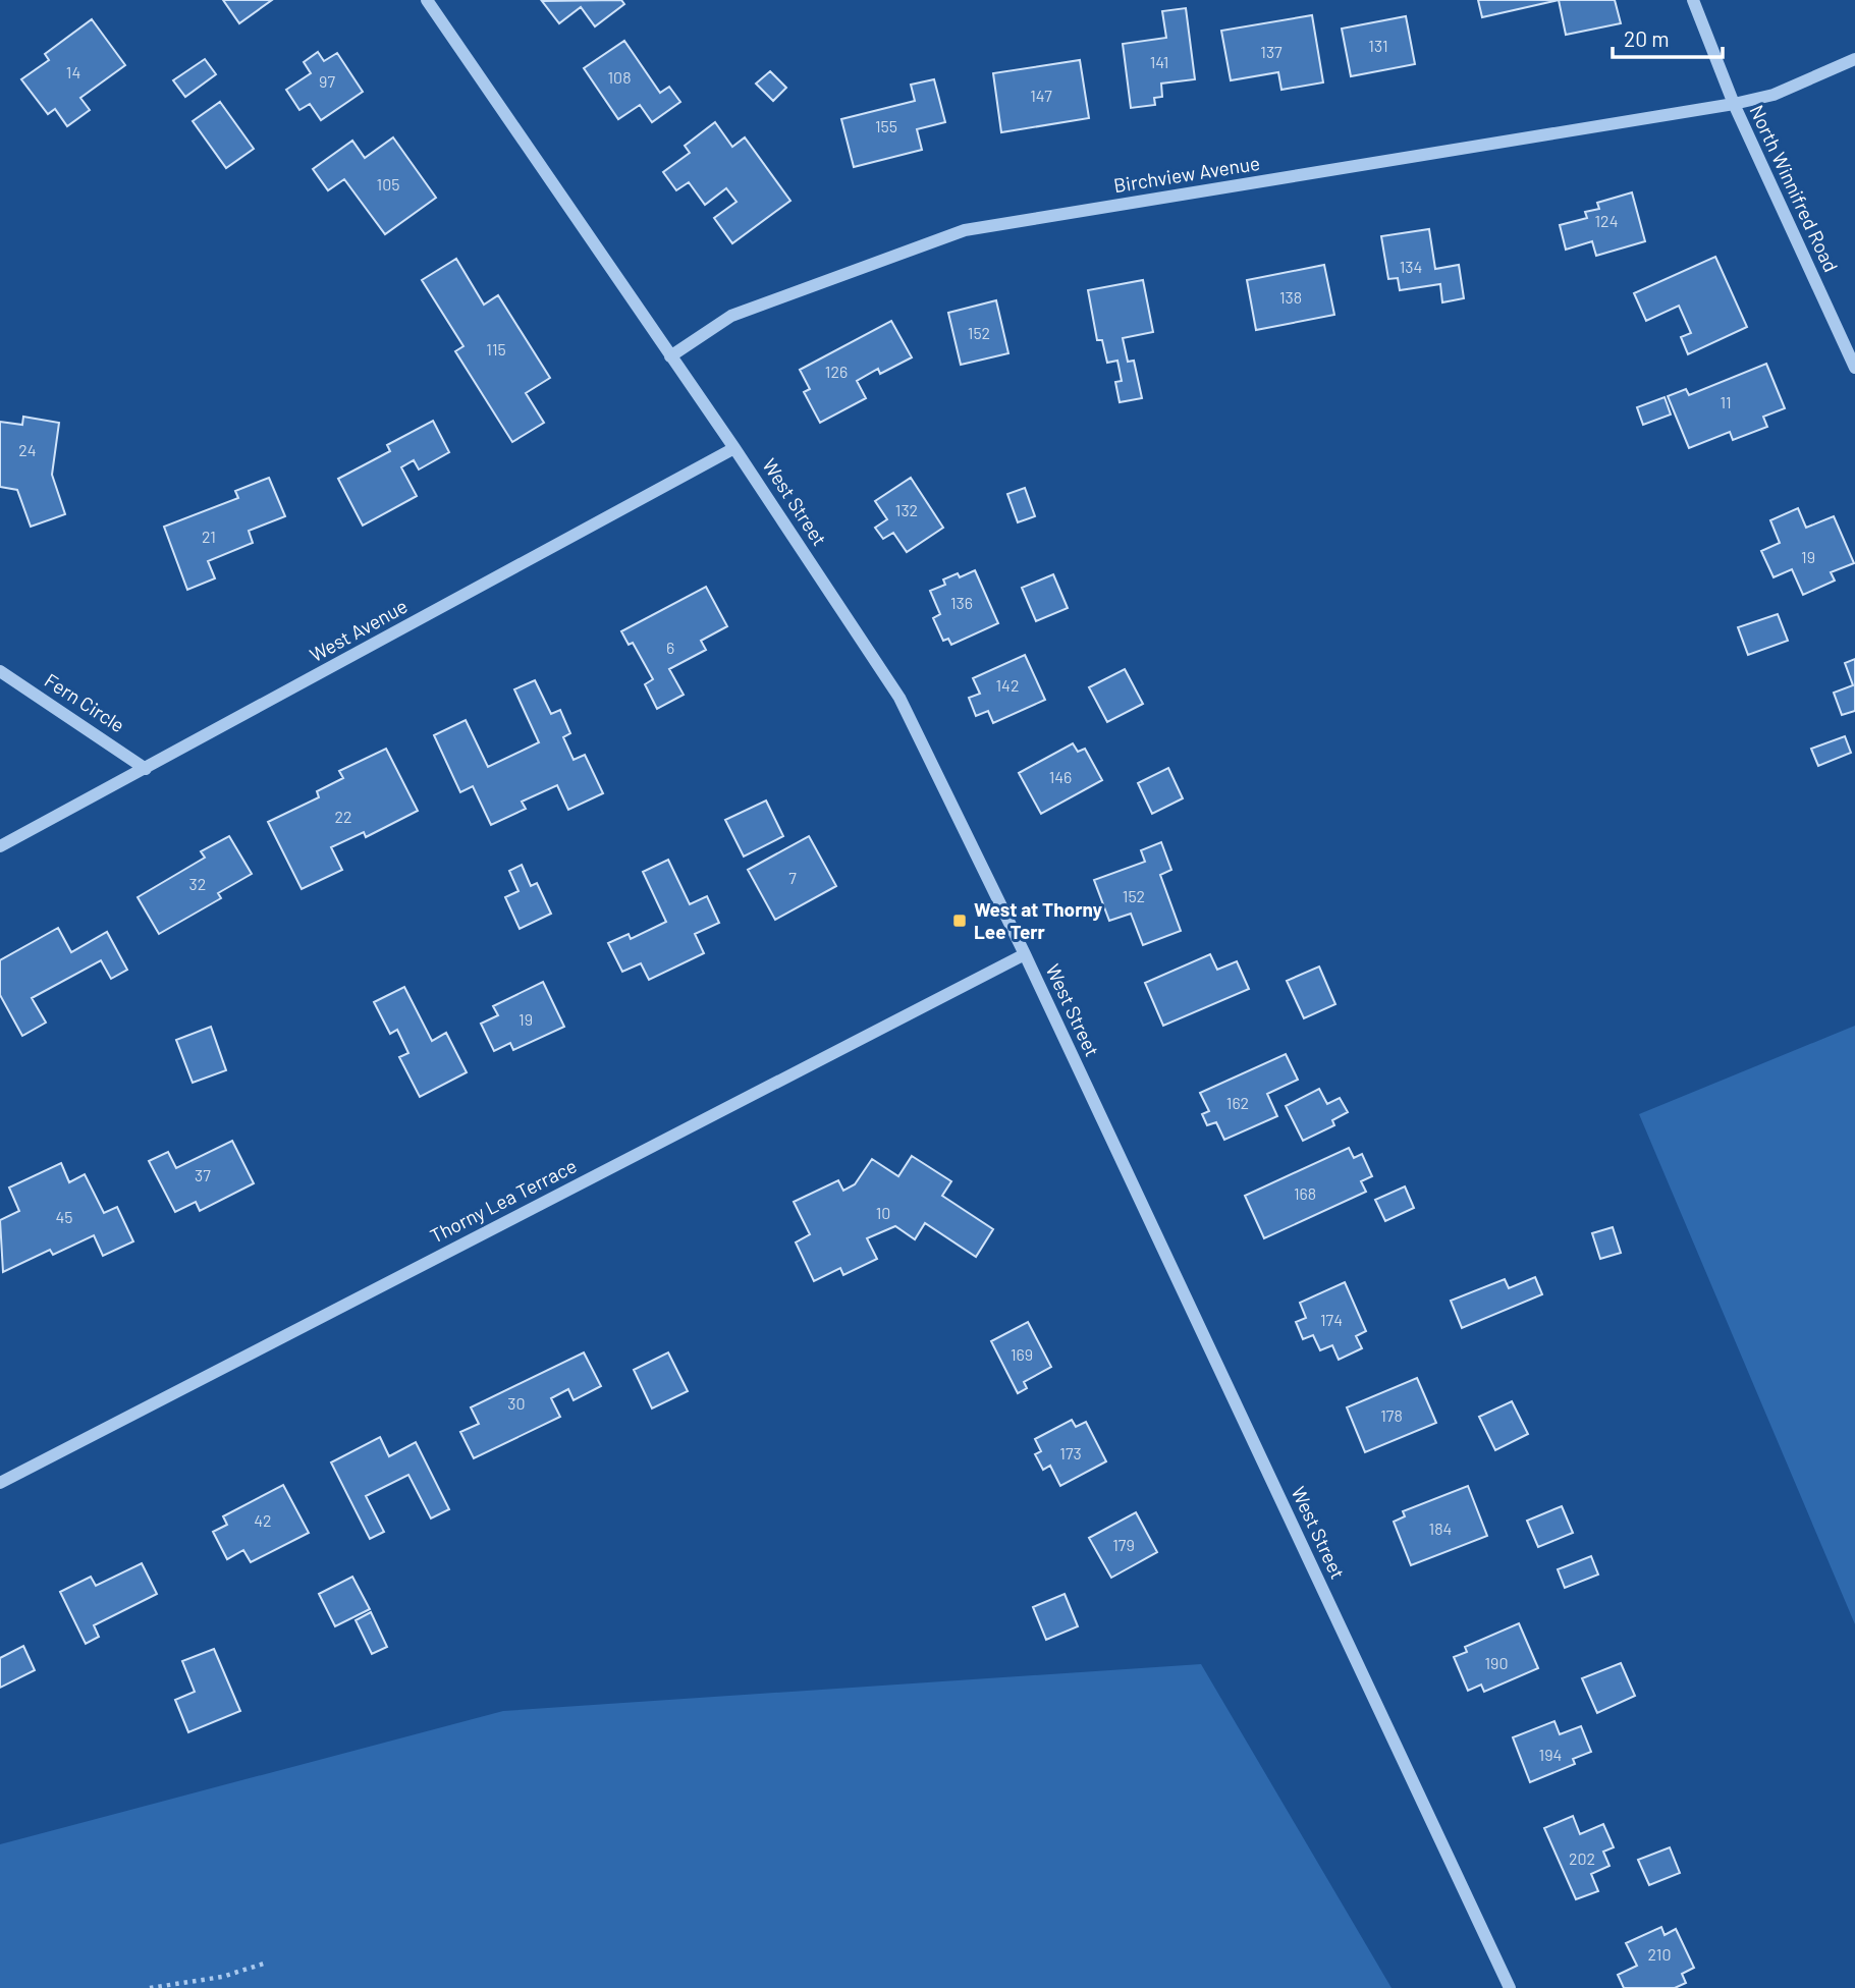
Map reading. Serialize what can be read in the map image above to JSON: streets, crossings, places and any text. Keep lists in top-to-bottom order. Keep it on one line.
{"streets":{"street":["Birchview Avenue","North Winnifred Road","West Street","West Avenue","Fern Circle","Thorny Lea Terrace"]},"crossings":[["Birchview Avenue","North Winnifred Road"],["Birchview Avenue","West Street"],["West Street","West Avenue"],["West Street","Thorny Lea Terrace"],["West Avenue","Fern Circle"]],"places":{"transit":["West at Thorny Lee Terr"]},"house_numbers":["131","137","141","14","108","97","147","155","105","124","134","138","152","115","126","11","24","132","21","19","136","6","142","146","22","7","32","152","19","162","37","168","10","45","174","169","30","178","173","42","184","179","190","194","202","210"],"scale_bar":"20 m"}
